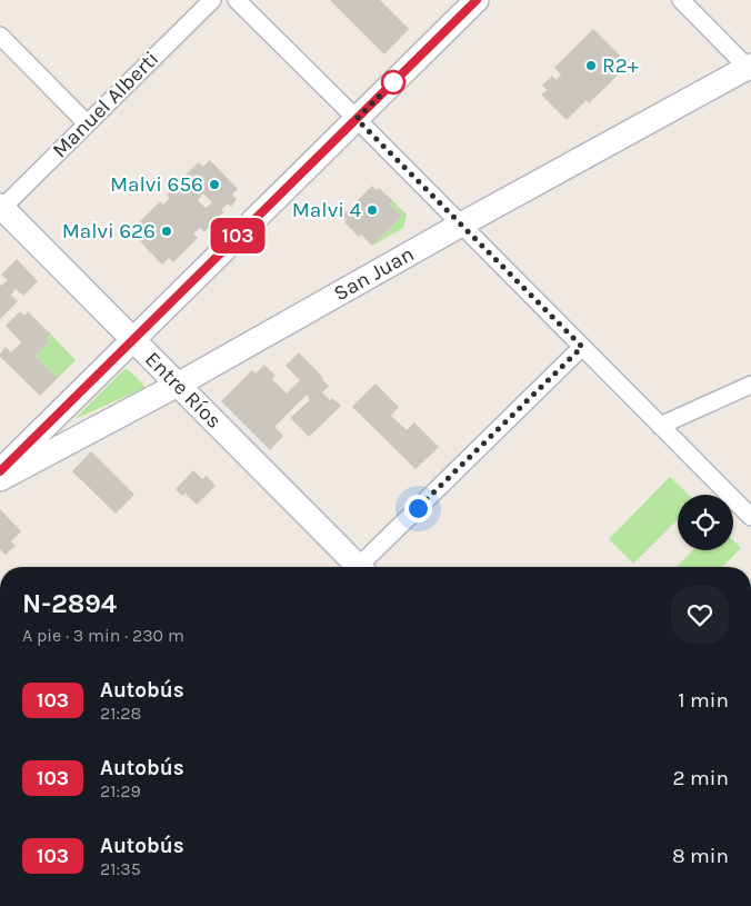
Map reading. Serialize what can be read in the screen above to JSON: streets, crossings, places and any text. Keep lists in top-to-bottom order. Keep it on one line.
{"streets":{"main road":["San Juan","Entre Ríos"],"street":["Manuel Alberti"]},"crossings":[["Manuel Alberti","Entre Ríos"],["San Juan","Entre Ríos"]],"places":["R2+","Malvi 656","Malvi 4","Malvi 626"],"lines":["bus line 103"],"page":{"on_map":"103","heading":["N-2894","A pie · 3 min · 230 m"],"list":[{"mark":"103","name":"Autobús","note":"21:28","value":"1 min"},{"mark":"103","name":"Autobús","note":"21:29","value":"2 min"},{"mark":"103","name":"Autobús","note":"21:35","value":"8 min"}]}}
